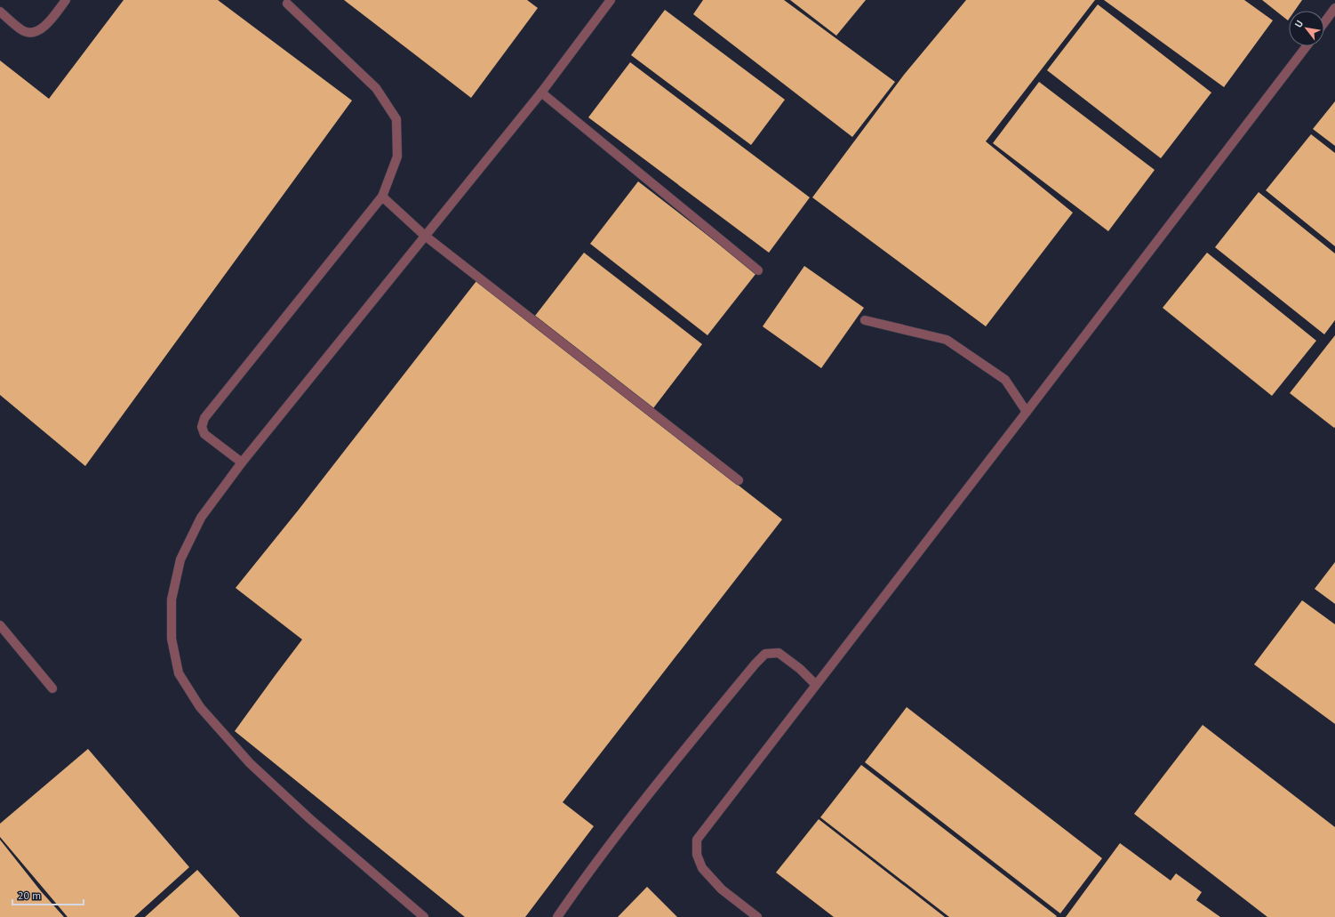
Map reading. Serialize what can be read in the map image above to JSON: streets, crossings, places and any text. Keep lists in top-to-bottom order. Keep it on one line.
{"scale_bar":"20 m","north":"top left"}
